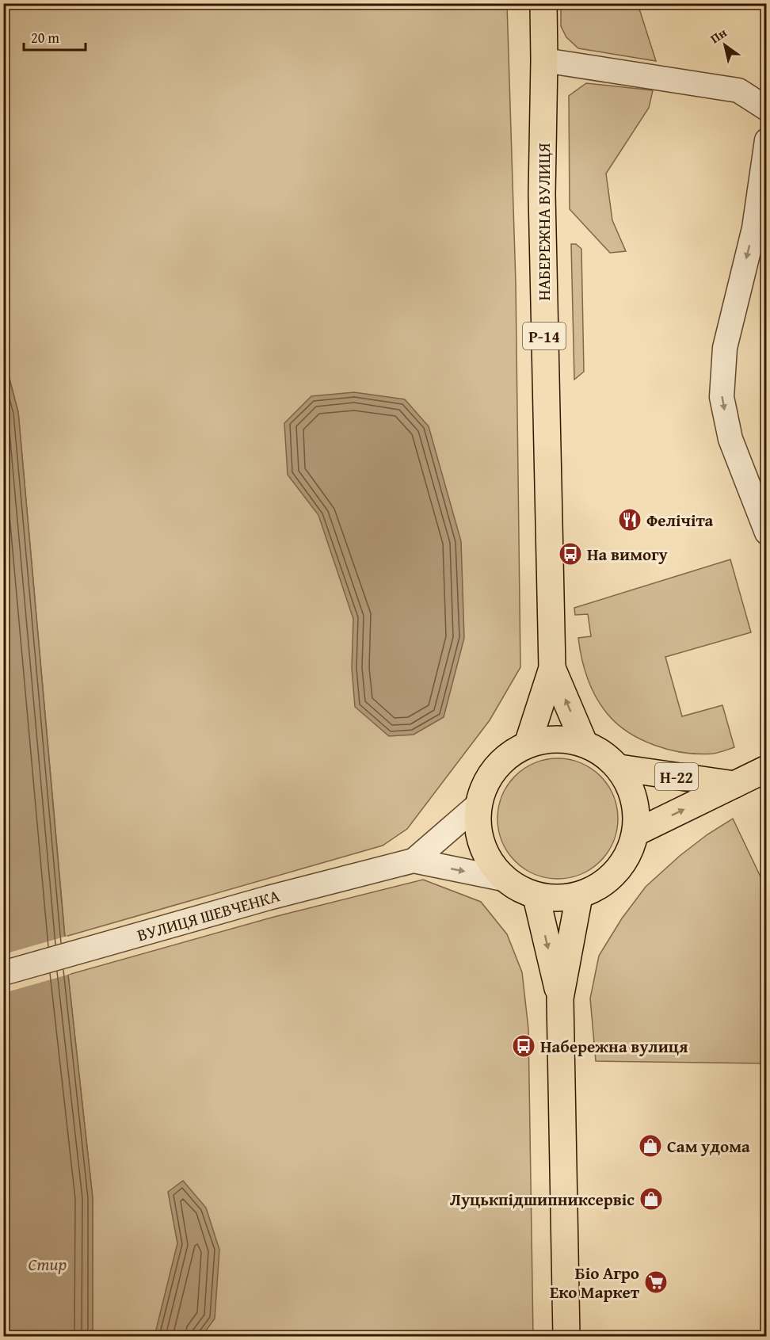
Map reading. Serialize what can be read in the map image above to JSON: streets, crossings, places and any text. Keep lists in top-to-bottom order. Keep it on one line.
{"streets":{"main road":["НАБЕРЕЖНА ВУЛИЦЯ","Р-14","Н-22"],"street":["ВУЛИЦЯ ШЕВЧЕНКА"]},"crossings":[["НАБЕРЕЖНА ВУЛИЦЯ","Н-22"],["НАБЕРЕЖНА ВУЛИЦЯ","ВУЛИЦЯ ШЕВЧЕНКА"],["Н-22","ВУЛИЦЯ ШЕВЧЕНКА"]],"water":["Стир"],"places":{"restaurant":["Фелічіта"],"bus stop":["На вимогу","Набережна вулиця"],"shop":["Сам удома","Луцькпідшипниксервіс"],"supermarket":["Біо Агро Еко Маркет"]},"scale_bar":"20 m","north":"top left"}
